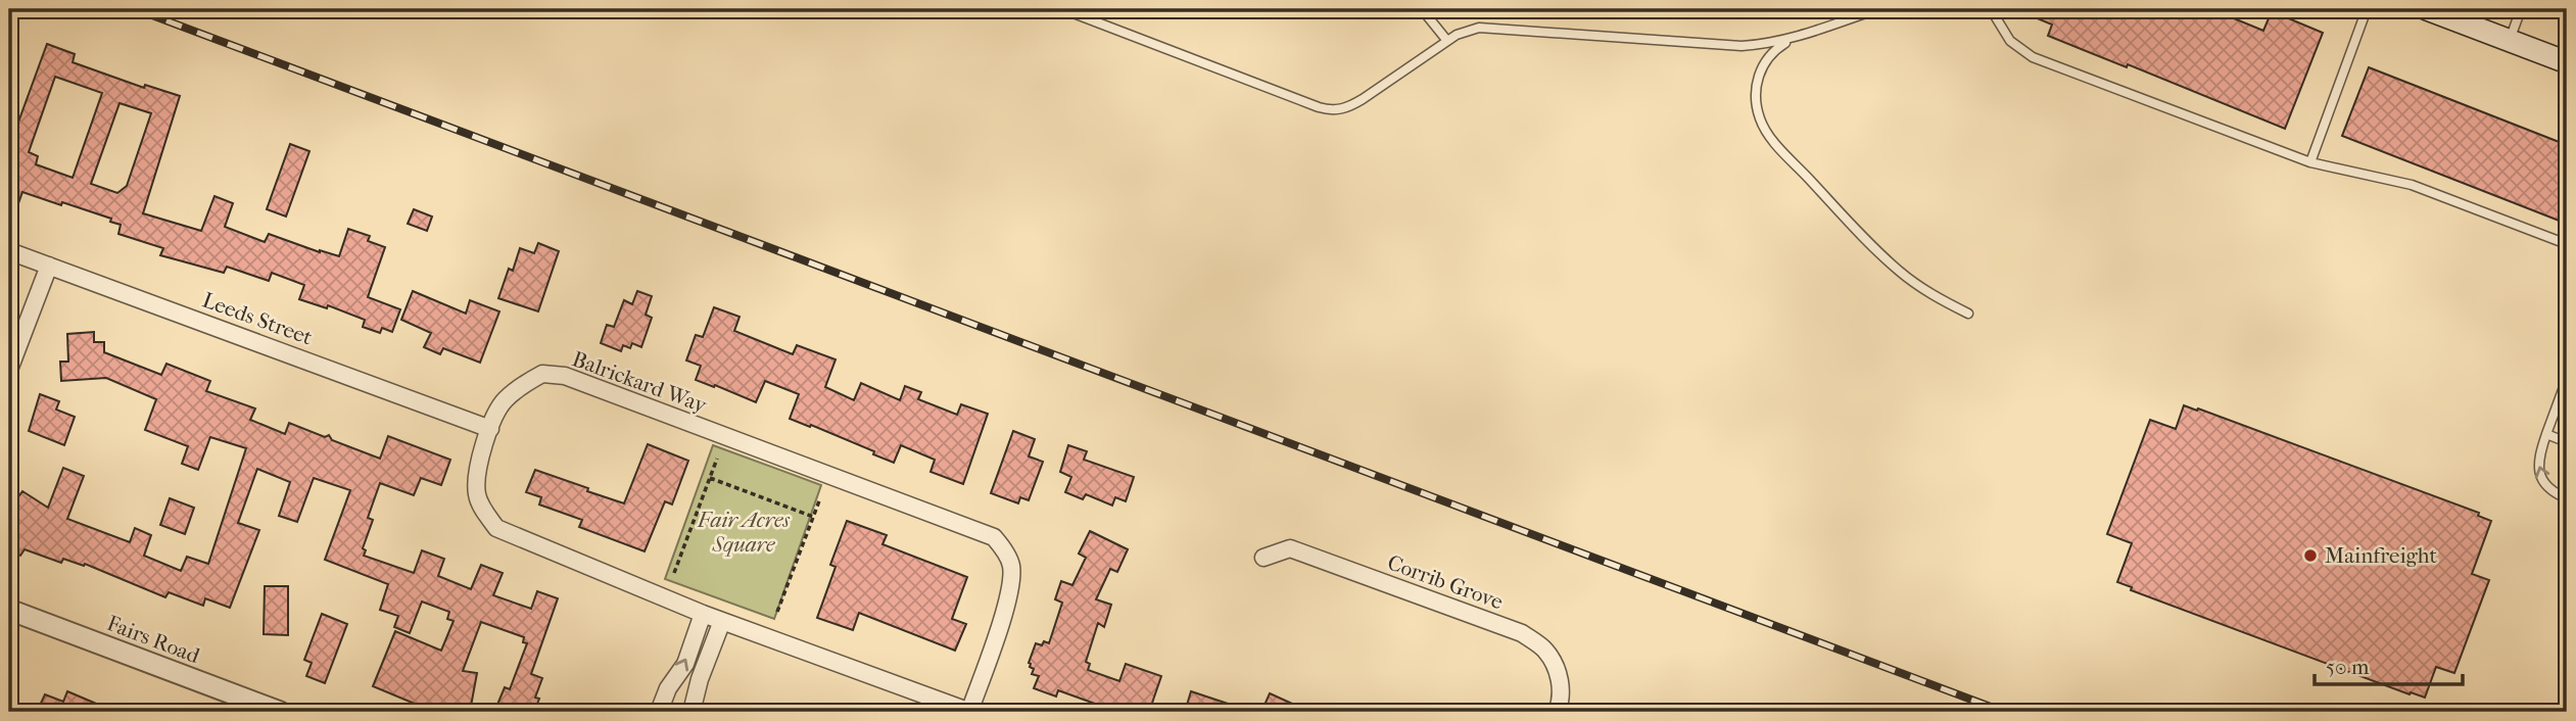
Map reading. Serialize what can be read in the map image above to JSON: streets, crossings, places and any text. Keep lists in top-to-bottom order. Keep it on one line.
{"streets":{"street":["Leeds Street","Balrickard Way","Corrib Grove","Fairs Road"]},"crossings":[["Leeds Street","Balrickard Way"]],"parks":["Fair Acres Square"],"places":["Mainfreight"],"scale_bar":"50 m"}
